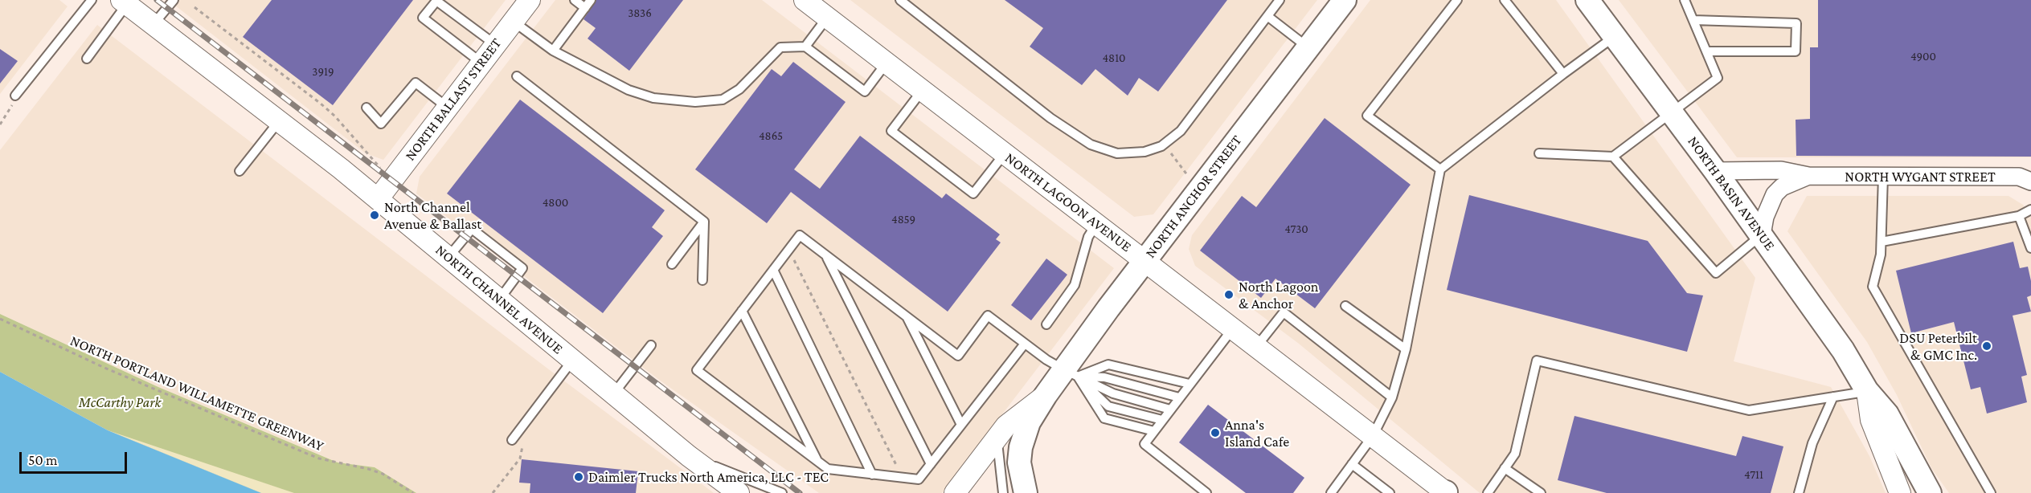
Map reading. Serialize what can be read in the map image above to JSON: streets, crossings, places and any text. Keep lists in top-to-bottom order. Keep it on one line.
{"streets":{"main road":["NORTH BASIN AVENUE","NORTH ANCHOR STREET"],"street":["NORTH BALLAST STREET","NORTH WYGANT STREET","NORTH LAGOON AVENUE","NORTH CHANNEL AVENUE"],"path":["NORTH PORTLAND WILLAMETTE GREENWAY"]},"crossings":[["NORTH BALLAST STREET","NORTH CHANNEL AVENUE"],["NORTH WYGANT STREET","NORTH BASIN AVENUE"],["NORTH ANCHOR STREET","NORTH LAGOON AVENUE"]],"parks":["McCarthy Park"],"places":["North Channel Avenue & Ballast","North Lagoon & Anchor","DSU Peterbilt & GMC Inc.","Anna's Island Cafe","Daimler Trucks North America, LLC - TEC"],"house_numbers":["3836","4900","4810","3919","4865","4800","4859","4730","4711"],"scale_bar":"50 m"}
